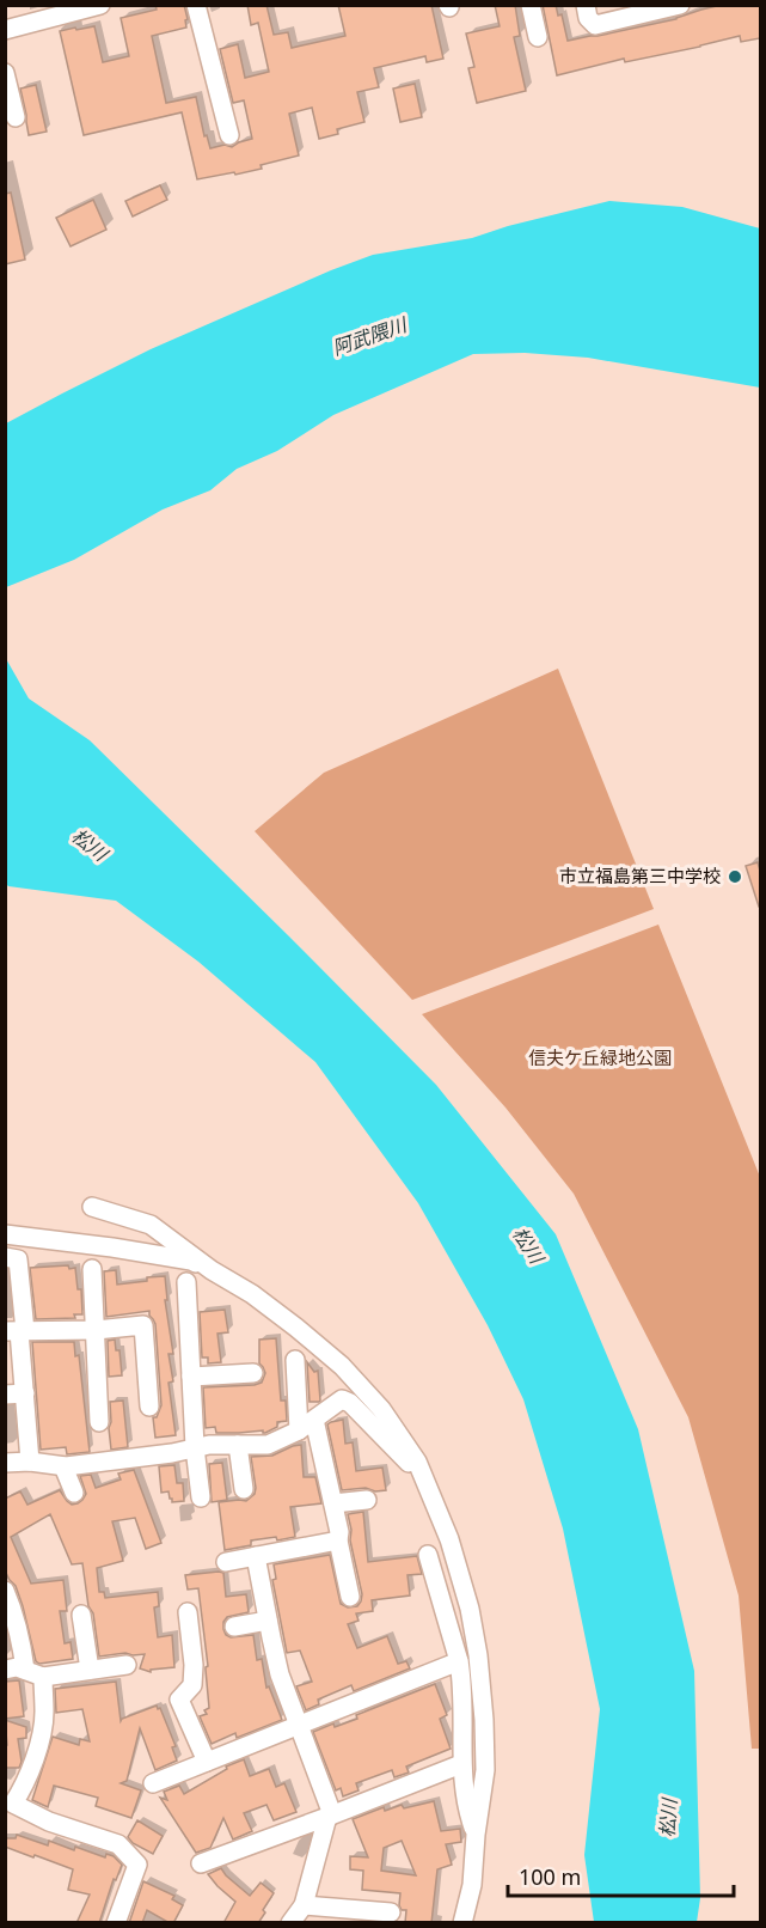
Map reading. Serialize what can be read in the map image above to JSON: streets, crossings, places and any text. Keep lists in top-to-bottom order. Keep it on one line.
{"water":["阿武隈川","松川"],"parks":["信夫ケ丘緑地公園"],"places":["市立福島第三中学校"],"scale_bar":"100 m"}
